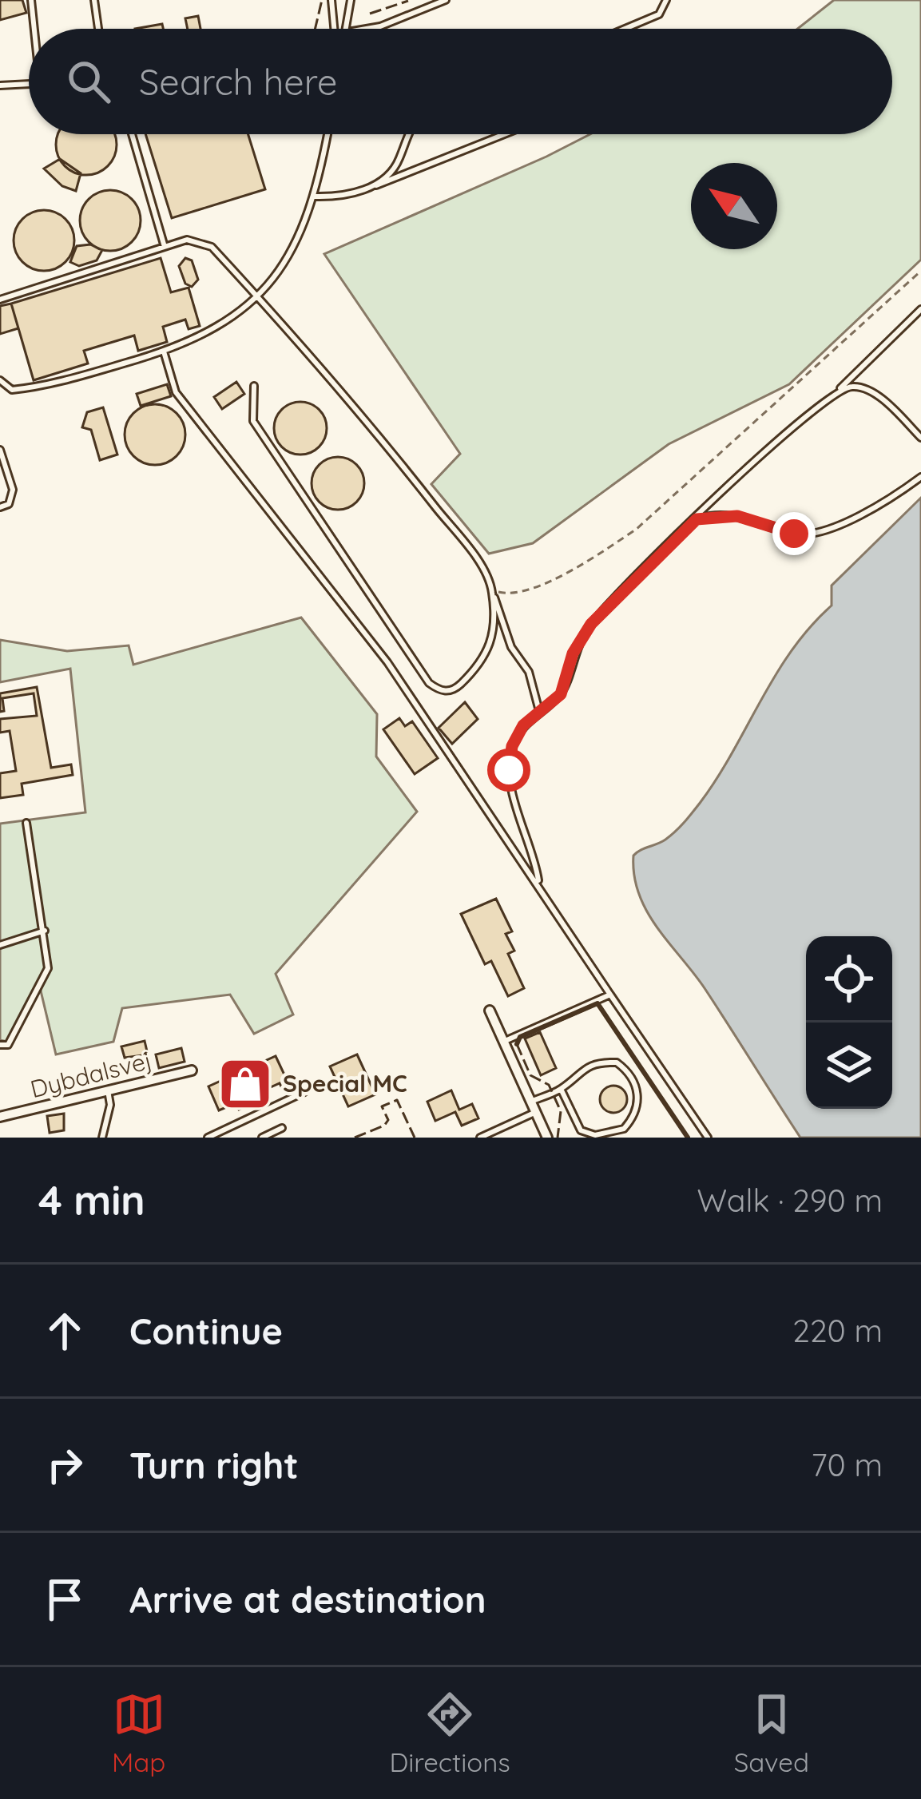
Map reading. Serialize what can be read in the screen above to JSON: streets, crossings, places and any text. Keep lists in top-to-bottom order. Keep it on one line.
{"streets":{"street":["Dybdalsvej"]},"places":{"shop":["Special MC"]},"north":"top left","page":{"search":"Search here","heading":["4 min","Walk · 290 m"],"list":[["Continue","220 m"],["Turn right","70 m"],"Arrive at destination"],"nav":["Map","Directions","Saved"]}}
